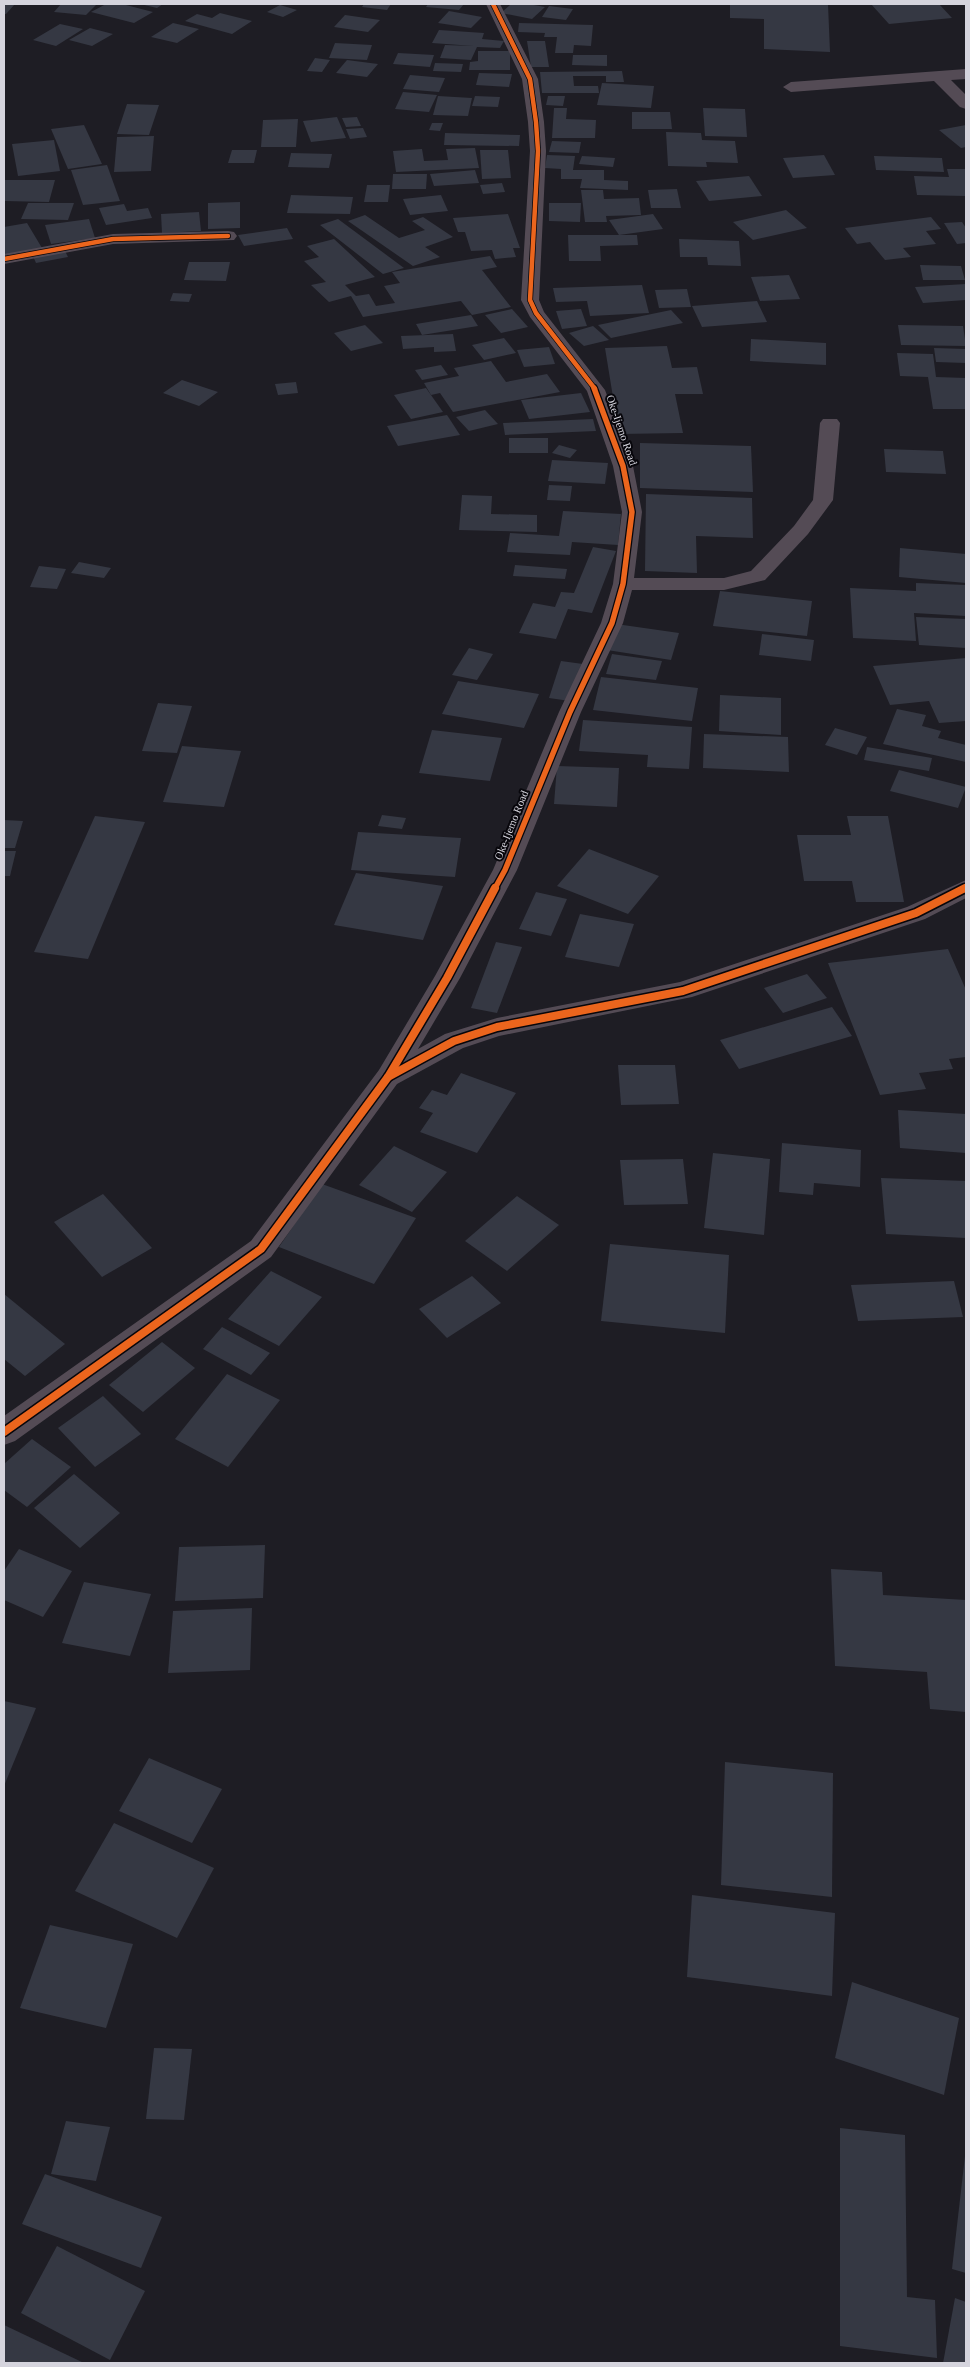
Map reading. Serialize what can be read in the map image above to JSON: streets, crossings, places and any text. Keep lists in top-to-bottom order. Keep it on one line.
{"streets":{"street":["Oke-Ijemo Road"]}}
